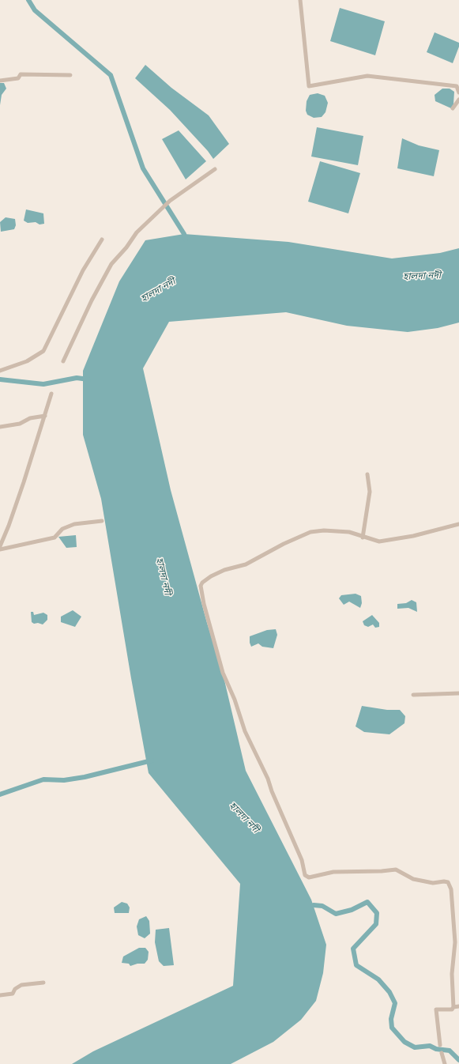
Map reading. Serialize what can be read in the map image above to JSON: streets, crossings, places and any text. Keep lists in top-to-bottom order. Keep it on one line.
{"water":["হালদা নদী"]}
